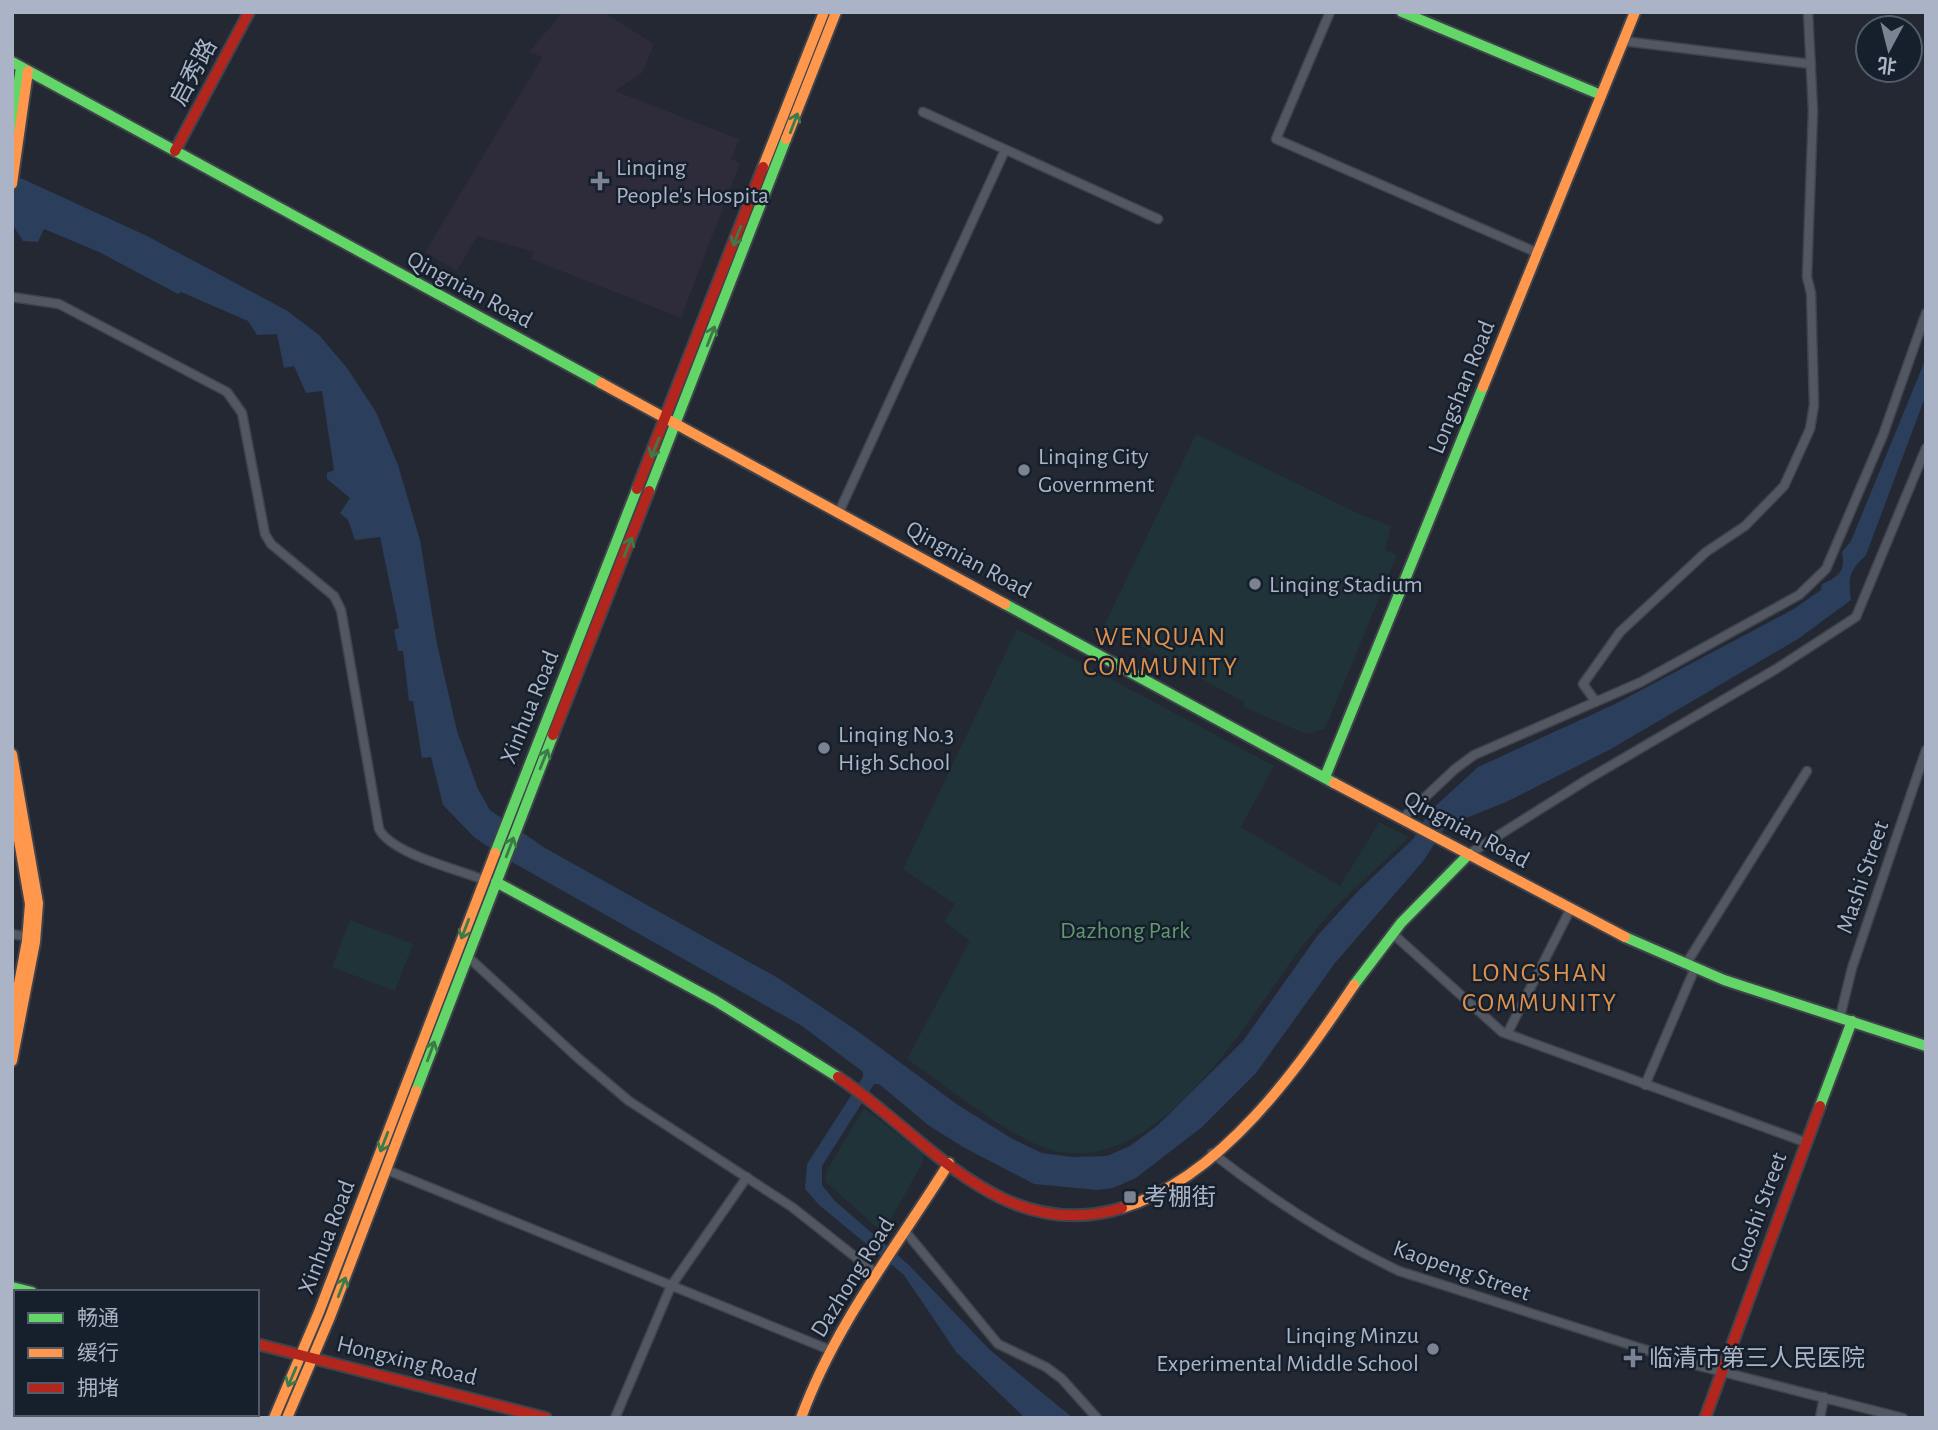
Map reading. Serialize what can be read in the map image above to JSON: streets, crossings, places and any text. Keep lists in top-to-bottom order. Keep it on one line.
{"streets":{"street":["启秀路","Qingnian Road","Longshan Road","Xinhua Road","Mashi Street","Guoshi Street","Kaopeng Street","Dazhong Road","Hongxing Road"]},"crossings":[["启秀路","Qingnian Road"],["Qingnian Road","Longshan Road"],["Qingnian Road","Xinhua Road"],["Qingnian Road","Mashi Street"],["Qingnian Road","Guoshi Street"],["Xinhua Road","Hongxing Road"],["Mashi Street","Guoshi Street"],["Guoshi Street","Kaopeng Street"]],"districts":["WENQUAN COMMUNITY","LONGSHAN COMMUNITY"],"parks":["Dazhong Park"],"places":{"health":["Linqing People's Hospita","临清市第三人民医院"],"other":["Linqing City Government","Linqing Stadium","Linqing No.3 High School","Linqing Minzu Experimental Middle School"],"transit":["考棚街"]},"legend":["畅通","缓行","拥堵"],"north":"bottom"}
